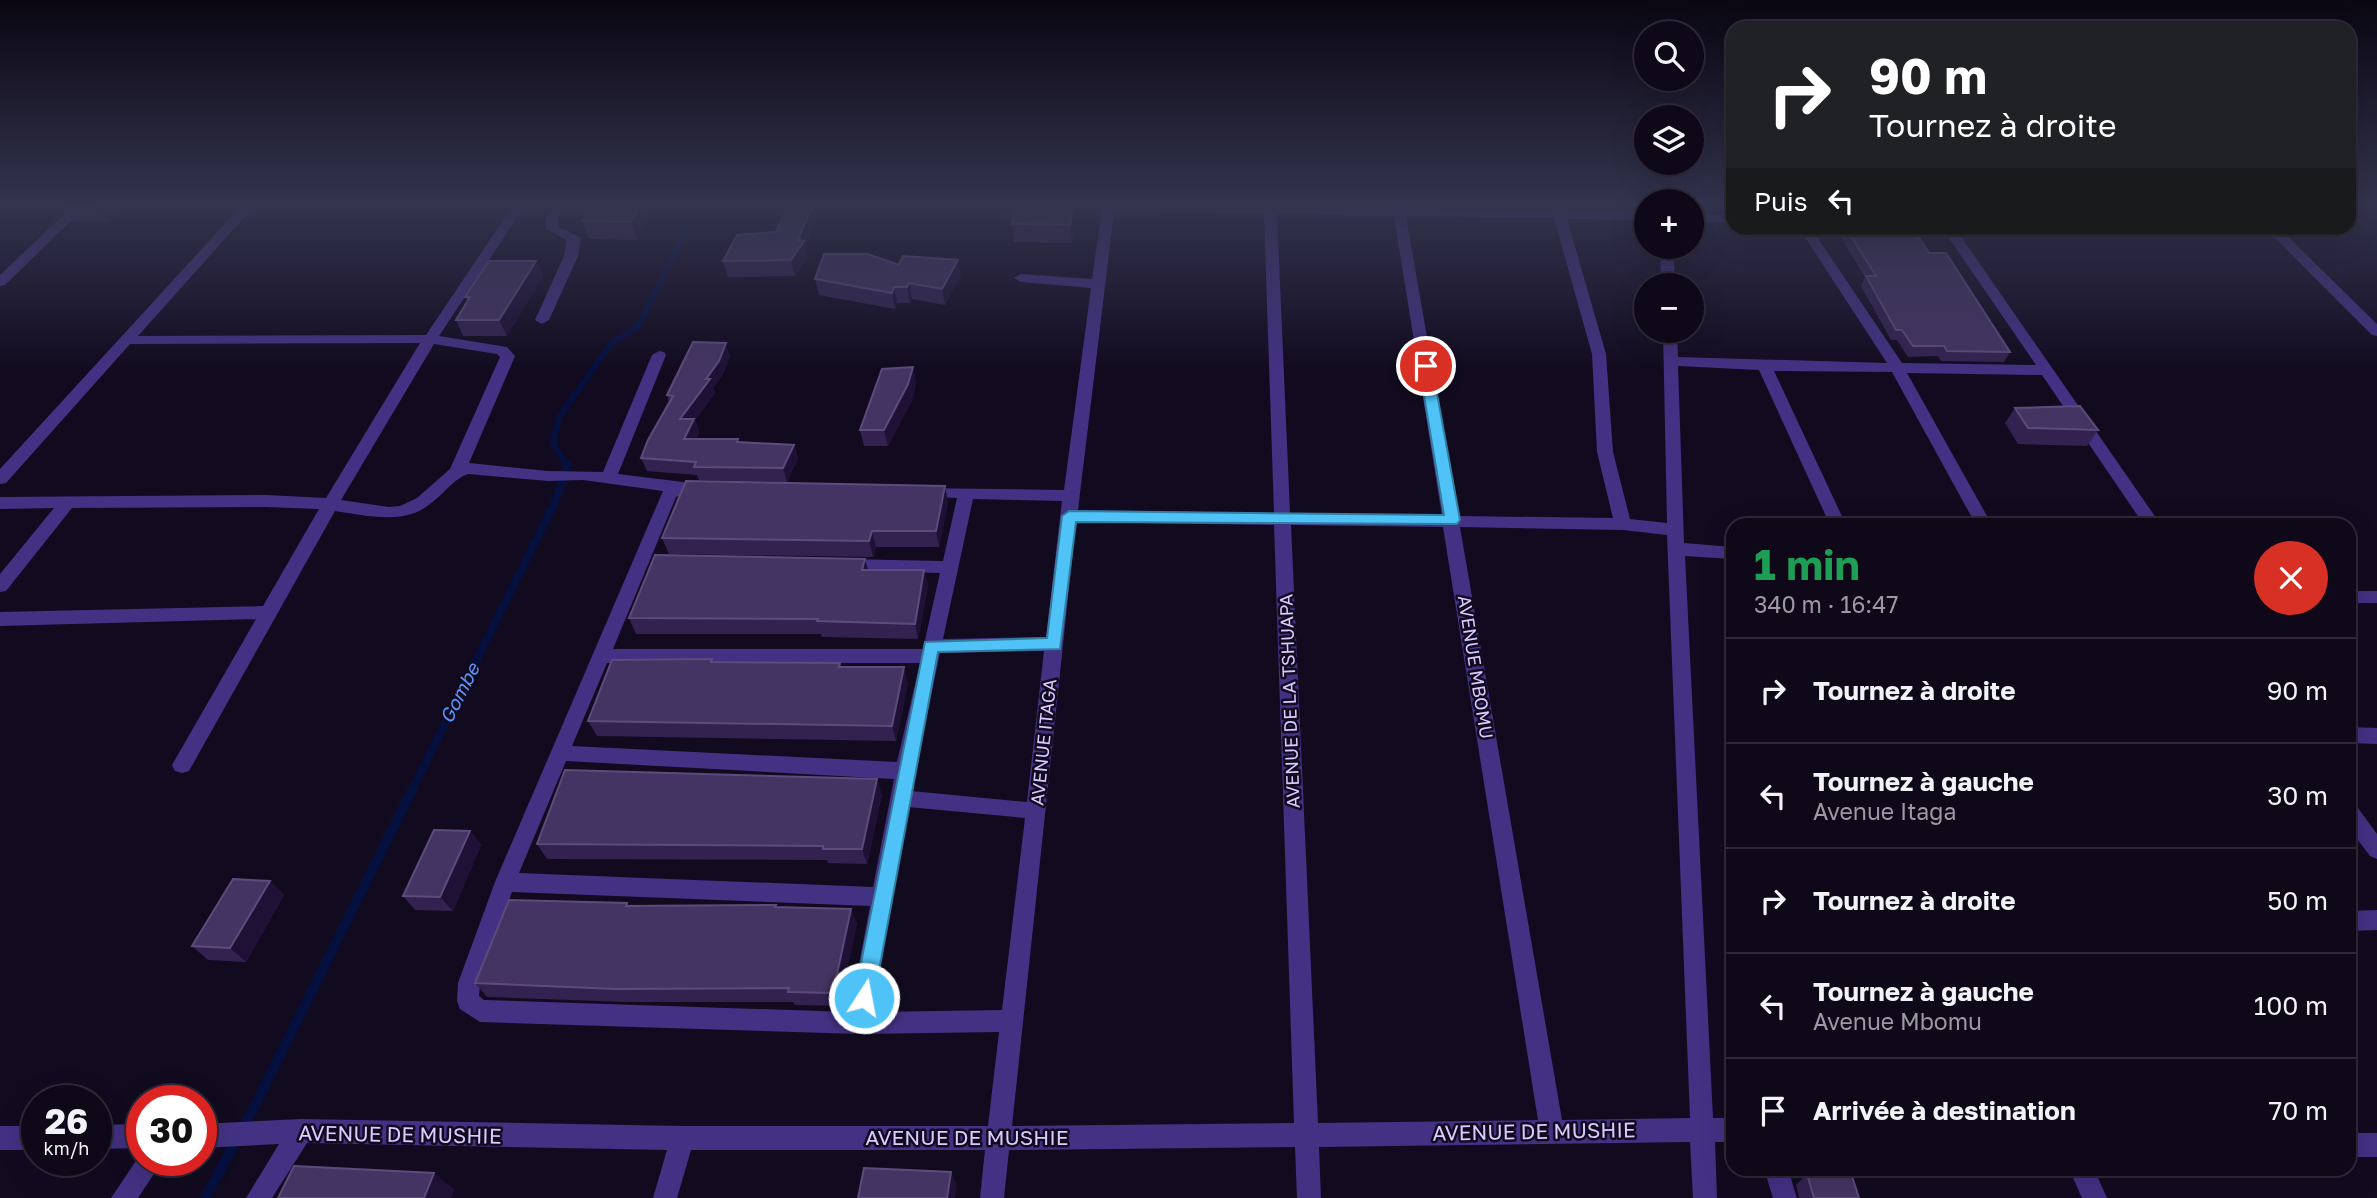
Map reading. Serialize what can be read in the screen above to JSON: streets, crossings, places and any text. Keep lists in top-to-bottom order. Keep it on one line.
{"streets":{"street":["AVENUE MBOMU","AVENUE DE LA TSHUAPA","AVENUE ITAGA","AVENUE DE MUSHIE"]},"crossings":[["AVENUE MBOMU","AVENUE DE MUSHIE"],["AVENUE DE LA TSHUAPA","AVENUE DE MUSHIE"],["AVENUE ITAGA","AVENUE DE MUSHIE"]],"water":["Gombe"],"page":{"map_buttons":["+","−"],"turn":["90 m","Tournez à droite"],"then":"Puis","heading":["1 min","340 m · 16:47"],"list":[{"name":"Tournez à droite","value":"90 m"},{"name":"Tournez à gauche","note":"Avenue Itaga","value":"30 m"},{"name":"Tournez à droite","value":"50 m"},{"name":"Tournez à gauche","note":"Avenue Mbomu","value":"100 m"},{"name":"Arrivée à destination","value":"70 m"}],"speed":"26 km/h","limit":"30"}}
